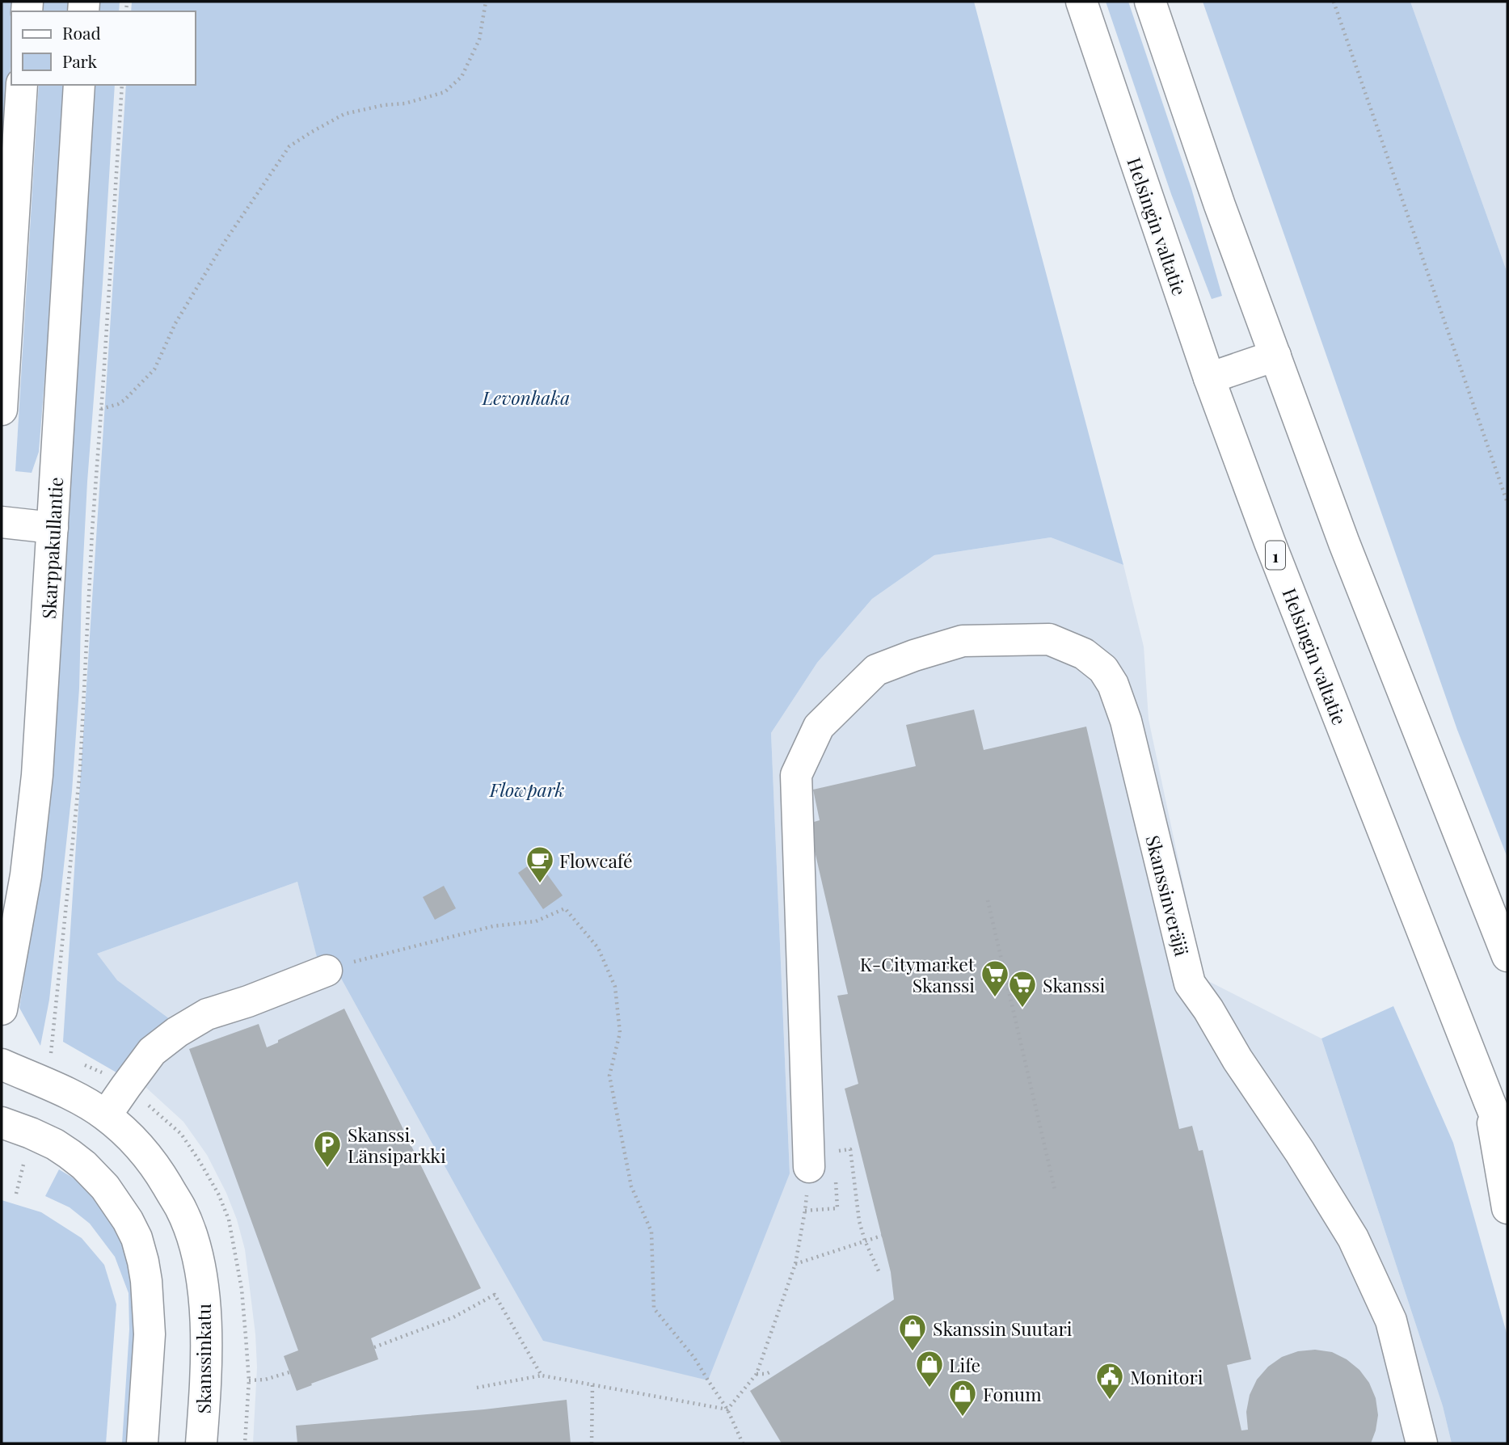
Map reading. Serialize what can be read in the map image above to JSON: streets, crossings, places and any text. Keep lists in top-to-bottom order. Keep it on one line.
{"streets":{"main road":["Helsingin valtatie","Skarppakullantie","1","Skanssinveräjä","Skanssinkatu"]},"parks":["Levonhaka","Flowpark"],"places":{"cafe":["Flowcafé"],"supermarket":["K-Citymarket Skanssi","Skanssi"],"parking":["Skanssi, Länsiparkki"],"shop":["Skanssin Suutari","Life","Fonum"],"public building":["Monitori"]},"legend":["Road","Park"]}
